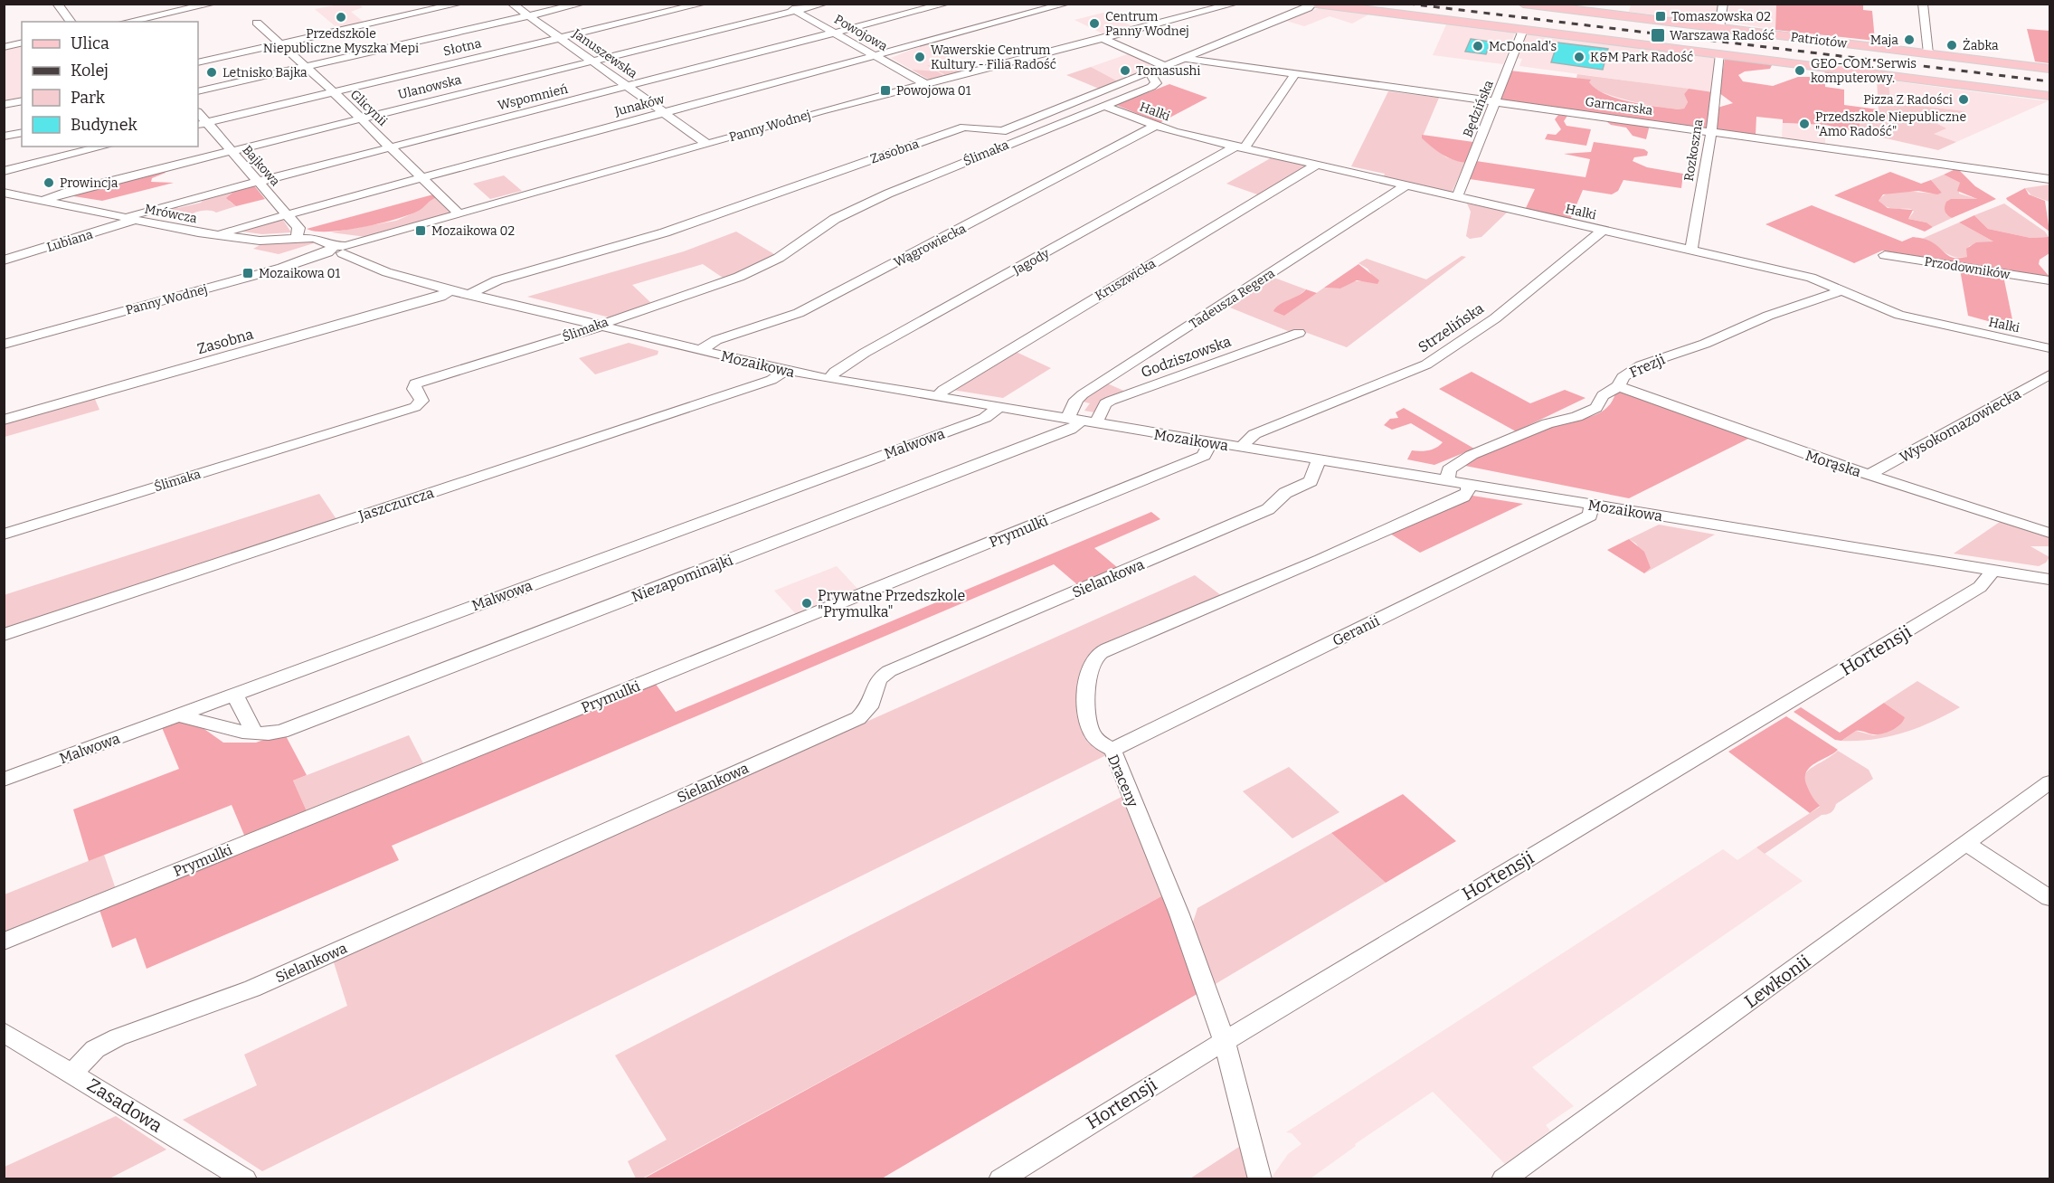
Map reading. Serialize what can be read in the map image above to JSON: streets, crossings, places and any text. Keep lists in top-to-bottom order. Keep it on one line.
{"streets":{"main road":["Patriotów"],"street":["Powojowa","Słotna","Januszewska","Ulanowska","Wspomnień","Junaków","Garncarska","Glicynii","Będzińska","Halki","Panny Wodnej","Rozkoszna","Zasobna","Ślimaka","Bajkowa","Mrówcza","Lubiana","Wągrowiecka","Jagody","Przodowników","Kruszwicka","Tadeusza Regera","Strzelińska","Godziszowska","Mozaikowa","Frezji","Wysokomazowiecka","Malwowa","Morąska","Jaszczurcza","Prymulki","Niezapominajki","Sielankowa","Geranii","Hortensji","Draceny","Lewkonii","Zasadowa"]},"crossings":[["Powojowa","Ulanowska"],["Powojowa","Wspomnień"],["Powojowa","Junaków"],["Powojowa","Panny Wodnej"],["Patriotów","Będzińska"],["Patriotów","Rozkoszna"],["Patriotów","Zasobna"],["Słotna","Januszewska"],["Słotna","Glicynii"],["Słotna","Bajkowa"],["Januszewska","Ulanowska"],["Januszewska","Wspomnień"],["Januszewska","Junaków"],["Januszewska","Panny Wodnej"],["Ulanowska","Glicynii"],["Ulanowska","Bajkowa"],["Ulanowska","Mrówcza"],["Wspomnień","Glicynii"],["Wspomnień","Bajkowa"],["Wspomnień","Mrówcza"],["Wspomnień","Lubiana"],["Junaków","Glicynii"],["Junaków","Bajkowa"],["Junaków","Mrówcza"],["Garncarska","Będzińska"],["Garncarska","Rozkoszna"],["Garncarska","Zasobna"],["Garncarska","Jagody"],["Glicynii","Panny Wodnej"],["Będzińska","Halki"],["Halki","Rozkoszna"],["Halki","Ślimaka"],["Halki","Wągrowiecka"],["Halki","Jagody"],["Halki","Kruszwicka"],["Halki","Tadeusza Regera"],["Halki","Strzelińska"],["Halki","Frezji"],["Panny Wodnej","Mrówcza"],["Panny Wodnej","Mozaikowa"],["Zasobna","Ślimaka"],["Zasobna","Mozaikowa"],["Ślimaka","Mozaikowa"],["Bajkowa","Mrówcza"],["Mrówcza","Lubiana"],["Mrówcza","Mozaikowa"],["Wągrowiecka","Mozaikowa"],["Jagody","Mozaikowa"],["Kruszwicka","Mozaikowa"],["Tadeusza Regera","Godziszowska"],["Tadeusza Regera","Mozaikowa"],["Tadeusza Regera","Niezapominajki"],["Strzelińska","Mozaikowa"],["Godziszowska","Mozaikowa"],["Godziszowska","Niezapominajki"],["Mozaikowa","Frezji"],["Mozaikowa","Malwowa"],["Mozaikowa","Jaszczurcza"],["Mozaikowa","Prymulki"],["Mozaikowa","Niezapominajki"],["Mozaikowa","Sielankowa"],["Mozaikowa","Geranii"],["Mozaikowa","Hortensji"],["Mozaikowa","Draceny"],["Frezji","Morąska"],["Wysokomazowiecka","Morąska"],["Malwowa","Niezapominajki"],["Sielankowa","Zasadowa"],["Geranii","Draceny"],["Hortensji","Draceny"]],"places":{"transit":["Tomaszowska 02","Warszawa Radość","Powojowa 01","Mozaikowa 02","Mozaikowa 01"],"other":["Przedszkole Niepubliczne Myszka Mepi","Centrum Panny Wodnej","Maja","Żabka","McDonald's","Wawerskie Centrum Kultury - Filia Radość","K&M Park Radość","Tomasushi","GEO-COM. Serwis komputerowy.","Letnisko Bajka","Pizza Z Radości","Przedszkole Niepubliczne \"Amo Radość\"","Prowincja","Prywatne Przedszkole \"Prymulka\""]},"legend":["Ulica","Kolej","Park","Budynek"]}
